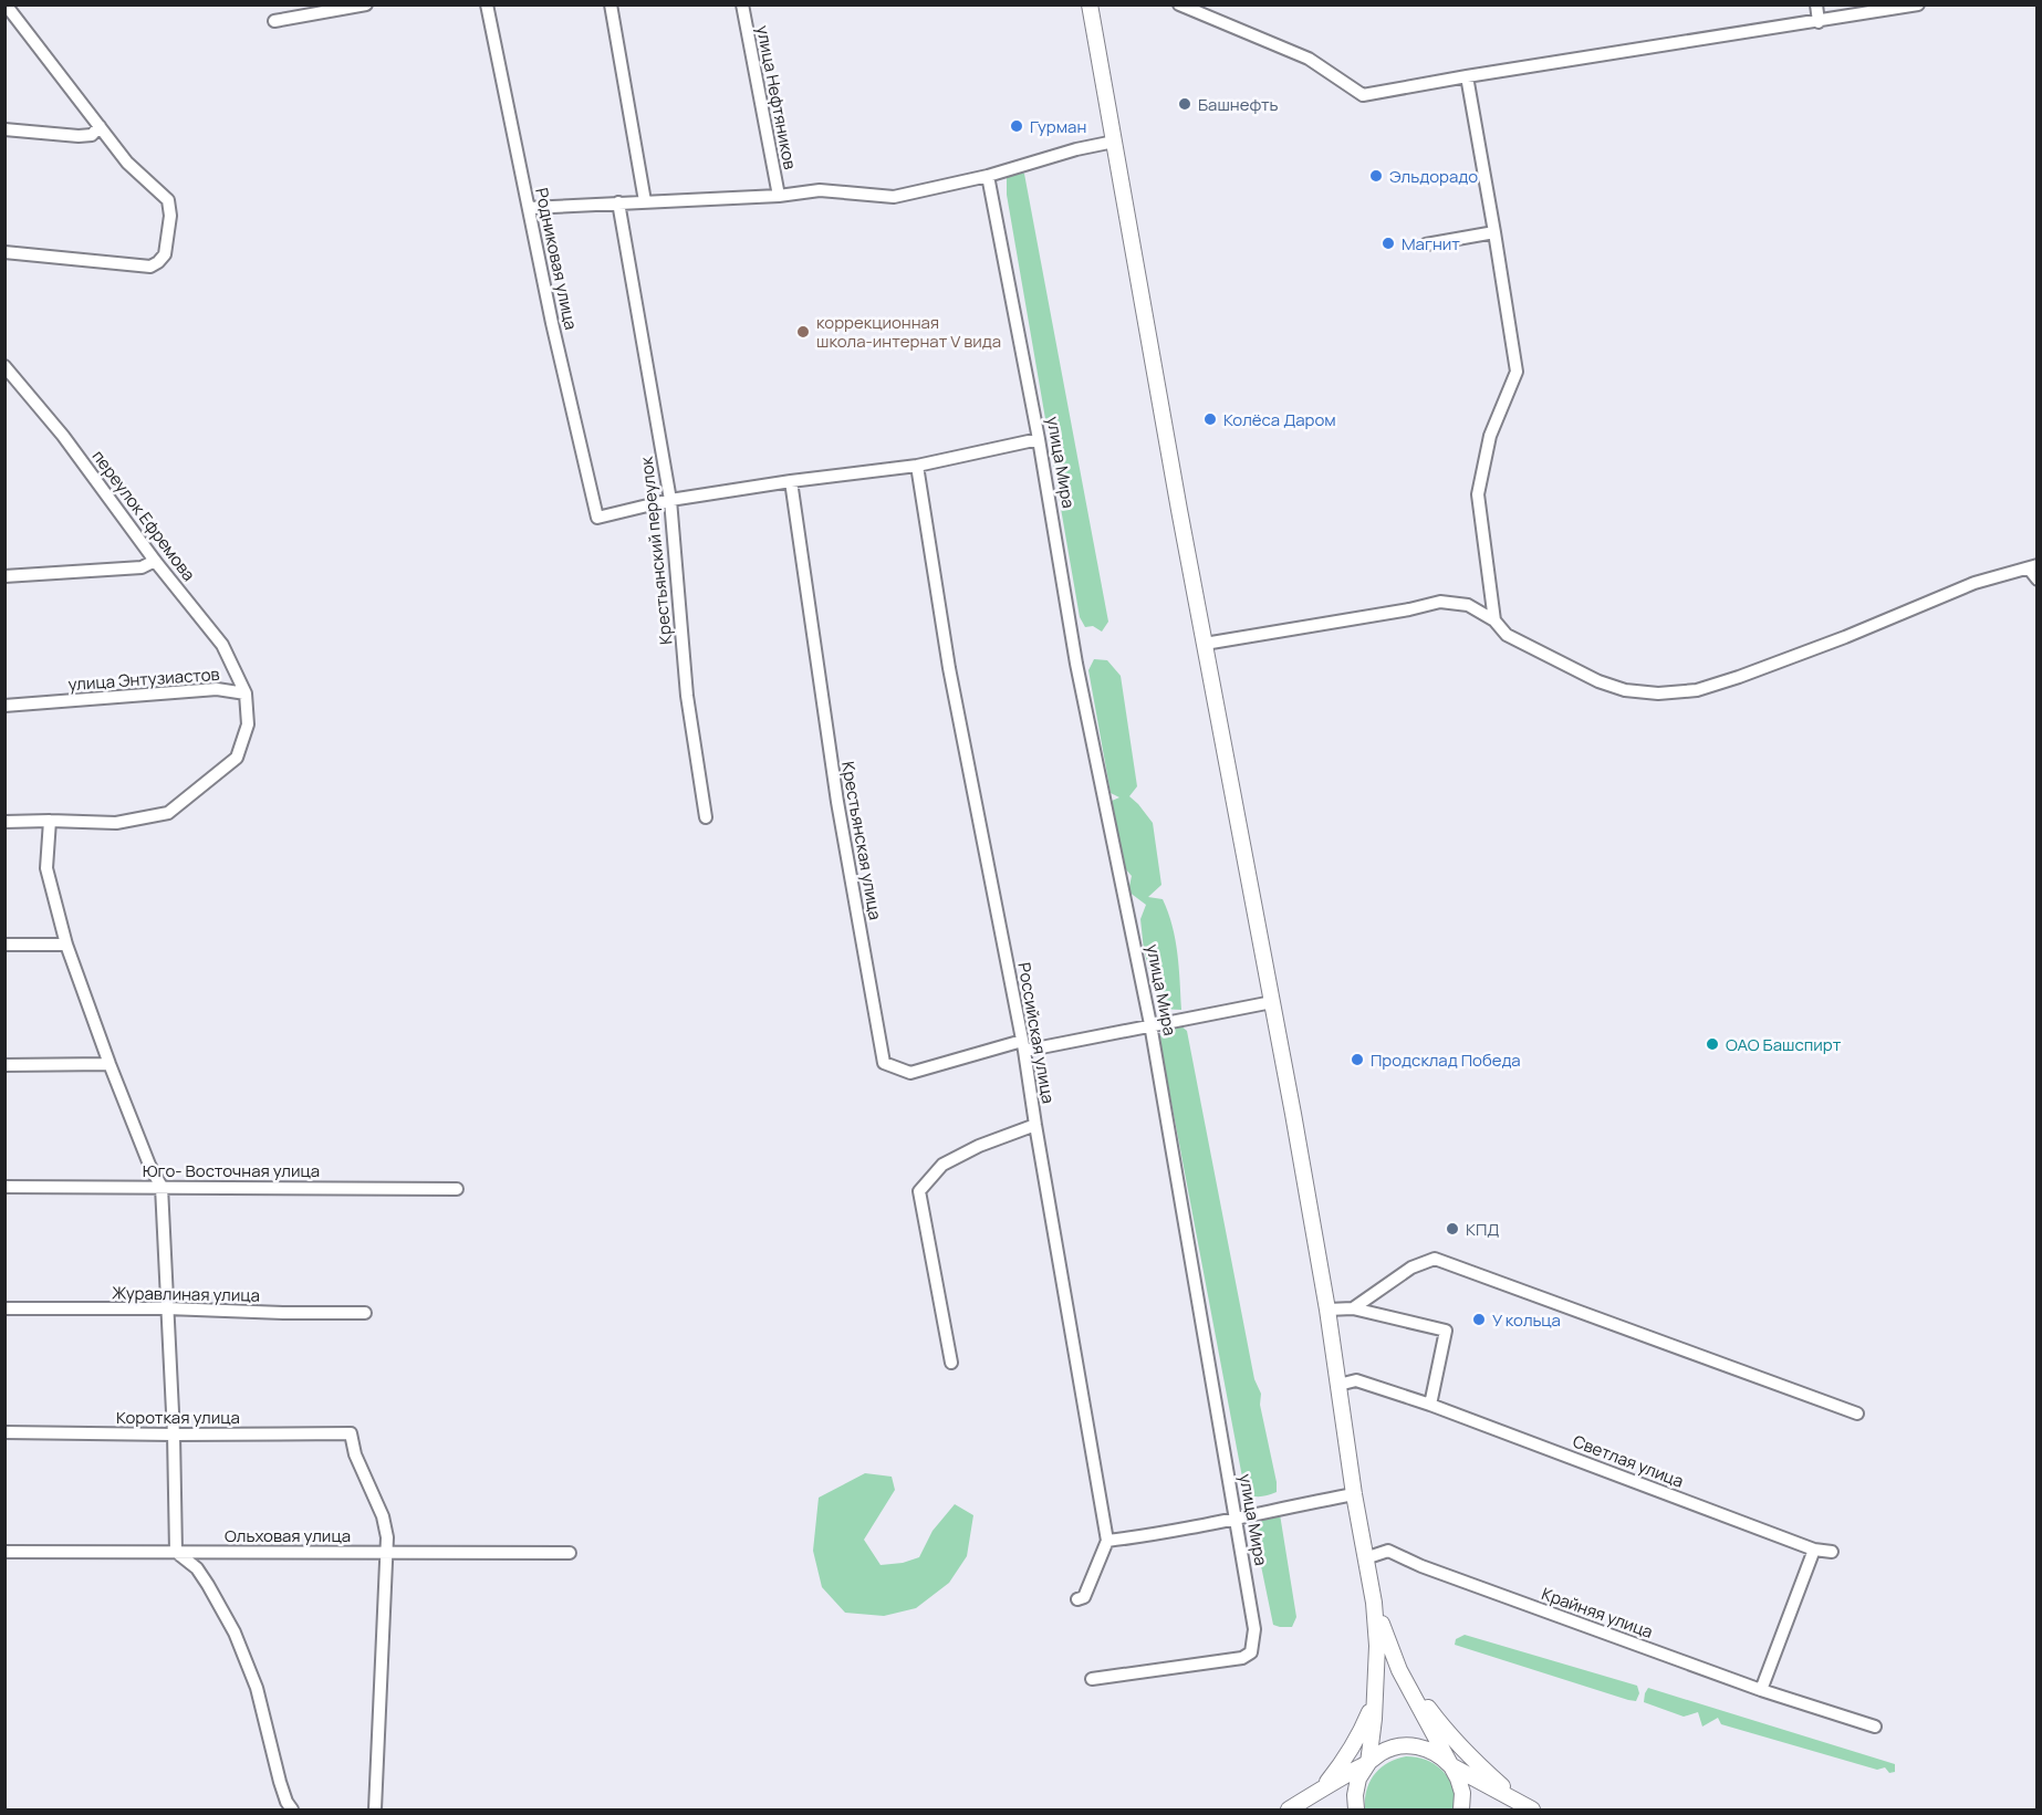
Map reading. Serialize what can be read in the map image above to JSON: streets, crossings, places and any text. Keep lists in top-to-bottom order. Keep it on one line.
{"streets":{"street":["улица Нефтяников","Родниковая улица","улица Мира","переулок Ефремова","Крестьянский переулок","улица Энтузиастов","Крестьянская улица","Российская улица","Юго- Восточная улица","Журавлиная улица","Короткая улица","Светлая улица","Ольховая улица","Крайняя улица"]},"crossings":[["Родниковая улица","Крестьянский переулок"],["переулок Ефремова","улица Энтузиастов"],["Крестьянская улица","Российская улица"],["Короткая улица","Ольховая улица"]],"places":["Башнефть","Гурман","Эльдорадо","Магнит","коррекционная школа-интернат V вида","Колёса Даром","ОАО Башспирт","Продсклад Победа","КПД","У кольца"]}
